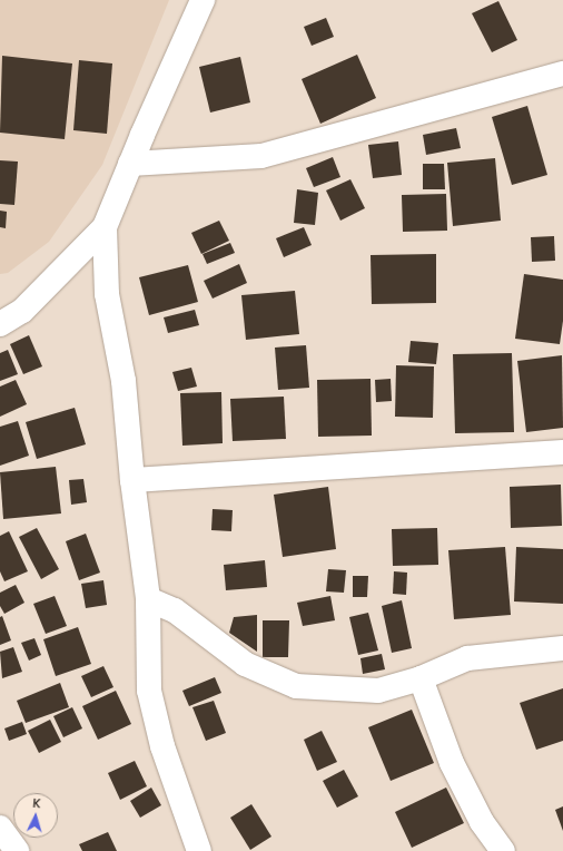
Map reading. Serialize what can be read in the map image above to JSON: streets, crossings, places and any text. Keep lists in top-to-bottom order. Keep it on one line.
{"north":"top"}
